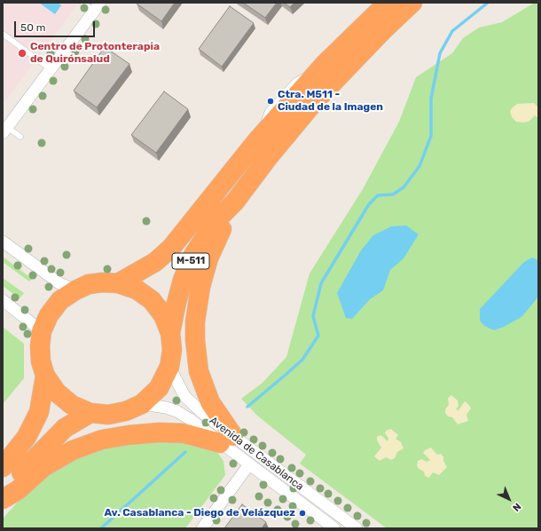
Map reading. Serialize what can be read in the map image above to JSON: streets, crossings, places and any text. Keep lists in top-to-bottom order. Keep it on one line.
{"streets":{"highway":["M-511"],"street":["Avenida de Casablanca"]},"crossings":[["M-511","Avenida de Casablanca"]],"places":["Centro de Protonterapia de Quirónsalud","Ctra. M511 - Ciudad de la Imagen","Av. Casablanca - Diego de Velázquez"],"scale_bar":"50 m","north":"bottom right"}
